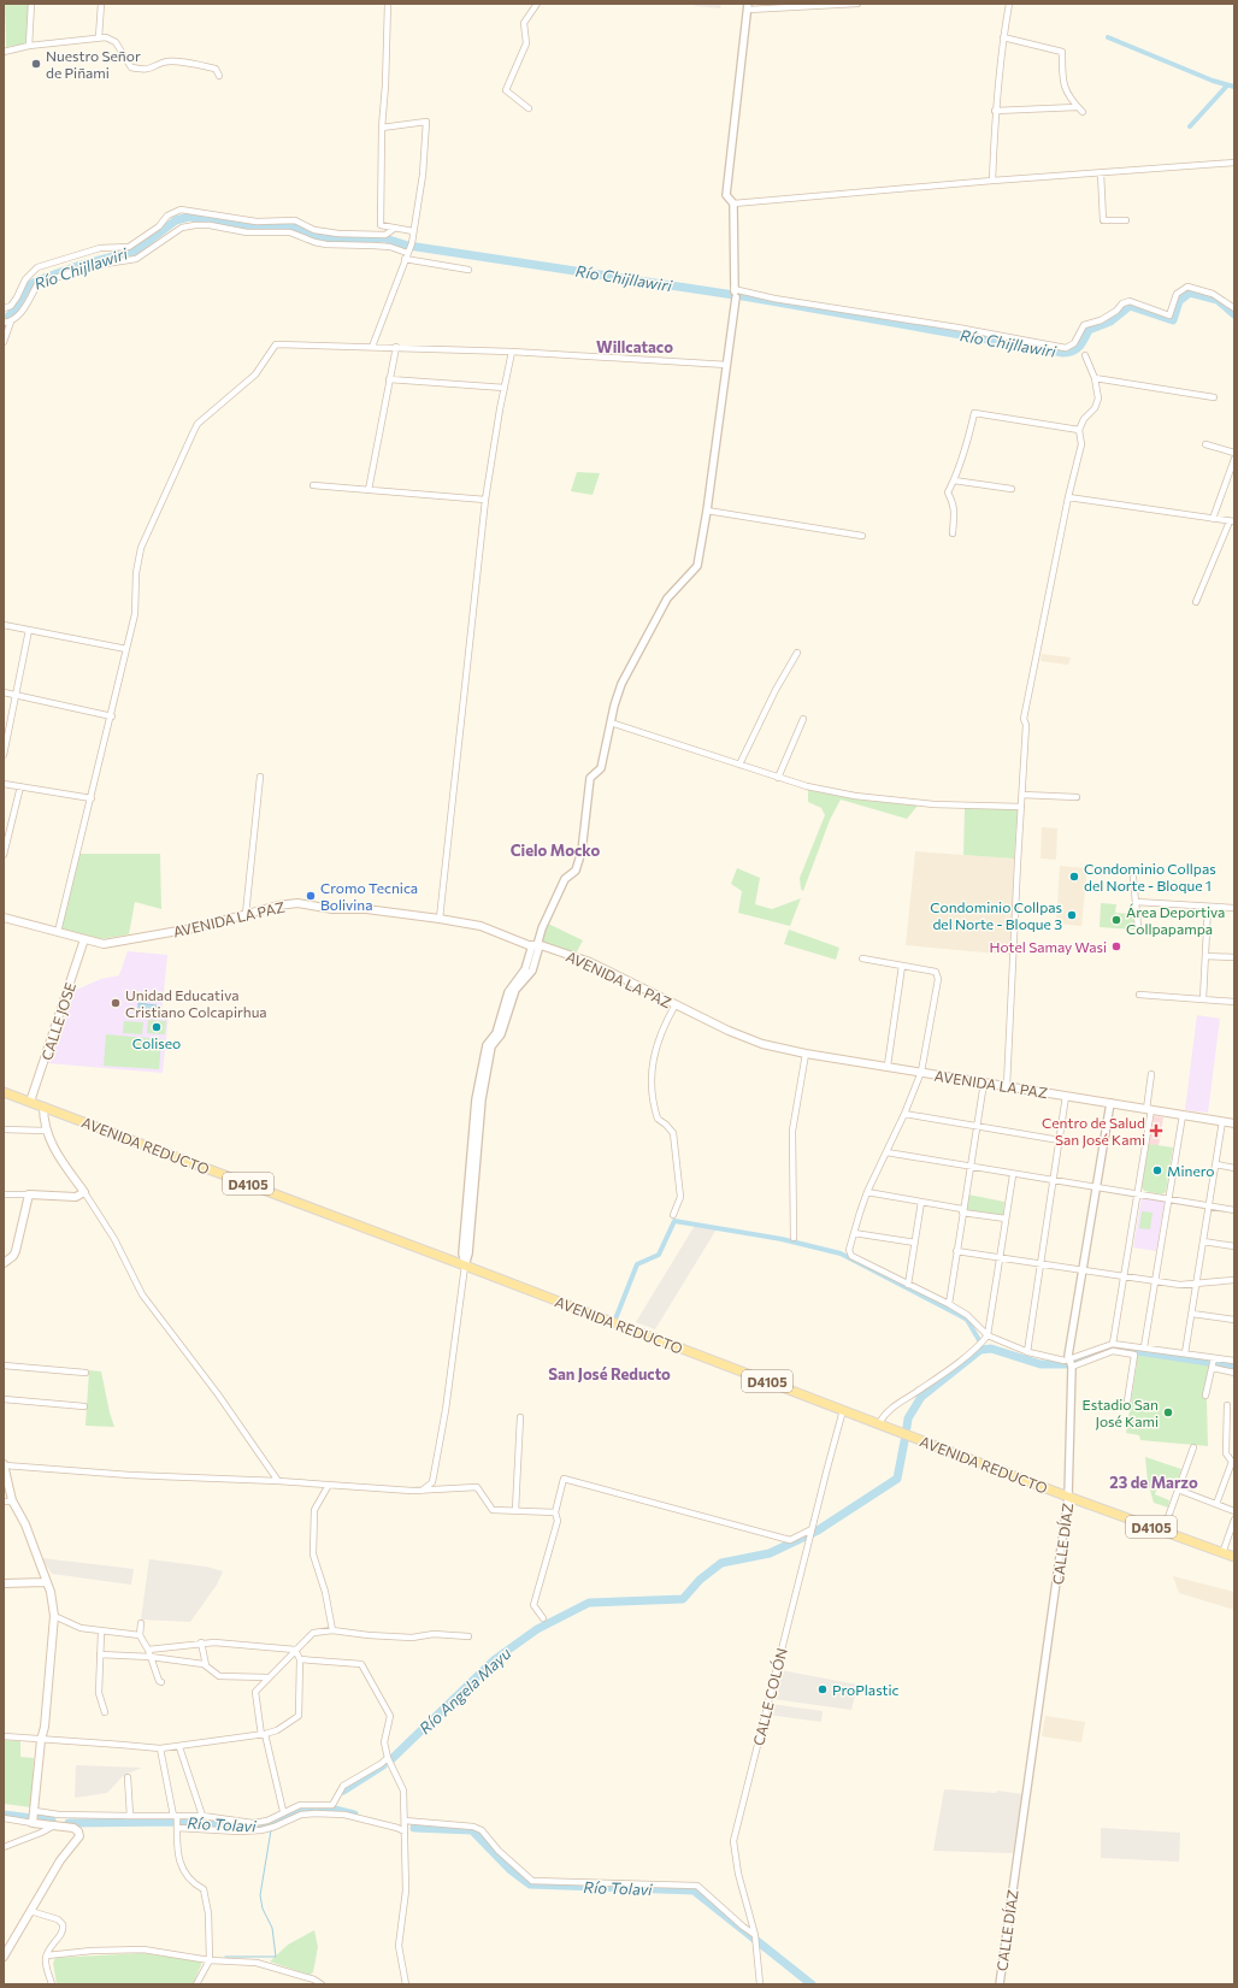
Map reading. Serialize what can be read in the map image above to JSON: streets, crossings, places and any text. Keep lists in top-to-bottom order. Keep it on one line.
{"streets":{"main road":["AVENIDA LA PAZ","CALLE JOSE","AVENIDA REDUCTO","D4105"],"street":["CALLE DÍAZ","CALLE COLÓN"]},"crossings":[["AVENIDA LA PAZ","CALLE JOSE"],["AVENIDA LA PAZ","CALLE DÍAZ"],["CALLE JOSE","AVENIDA REDUCTO"],["AVENIDA REDUCTO","CALLE DÍAZ"],["AVENIDA REDUCTO","CALLE COLÓN"]],"districts":["Willcataco","Cielo Mocko","San José Reducto","23 de Marzo"],"water":["Río Chijllawiri","Río Angela Mayu","Río Tolavi"],"places":{"other":["Nuestro Señor de Piñami","Condominio Collpas del Norte - Bloque 1","Cromo Tecnica Bolivina","Condominio Collpas del Norte - Bloque 3","Área Deportiva Collpapampa","Hotel Samay Wasi","Unidad Educativa Cristiano Colcapirhua","Coliseo","Minero","Estadio San José Kami","ProPlastic"],"health":["Centro de Salud San José Kami"]}}
